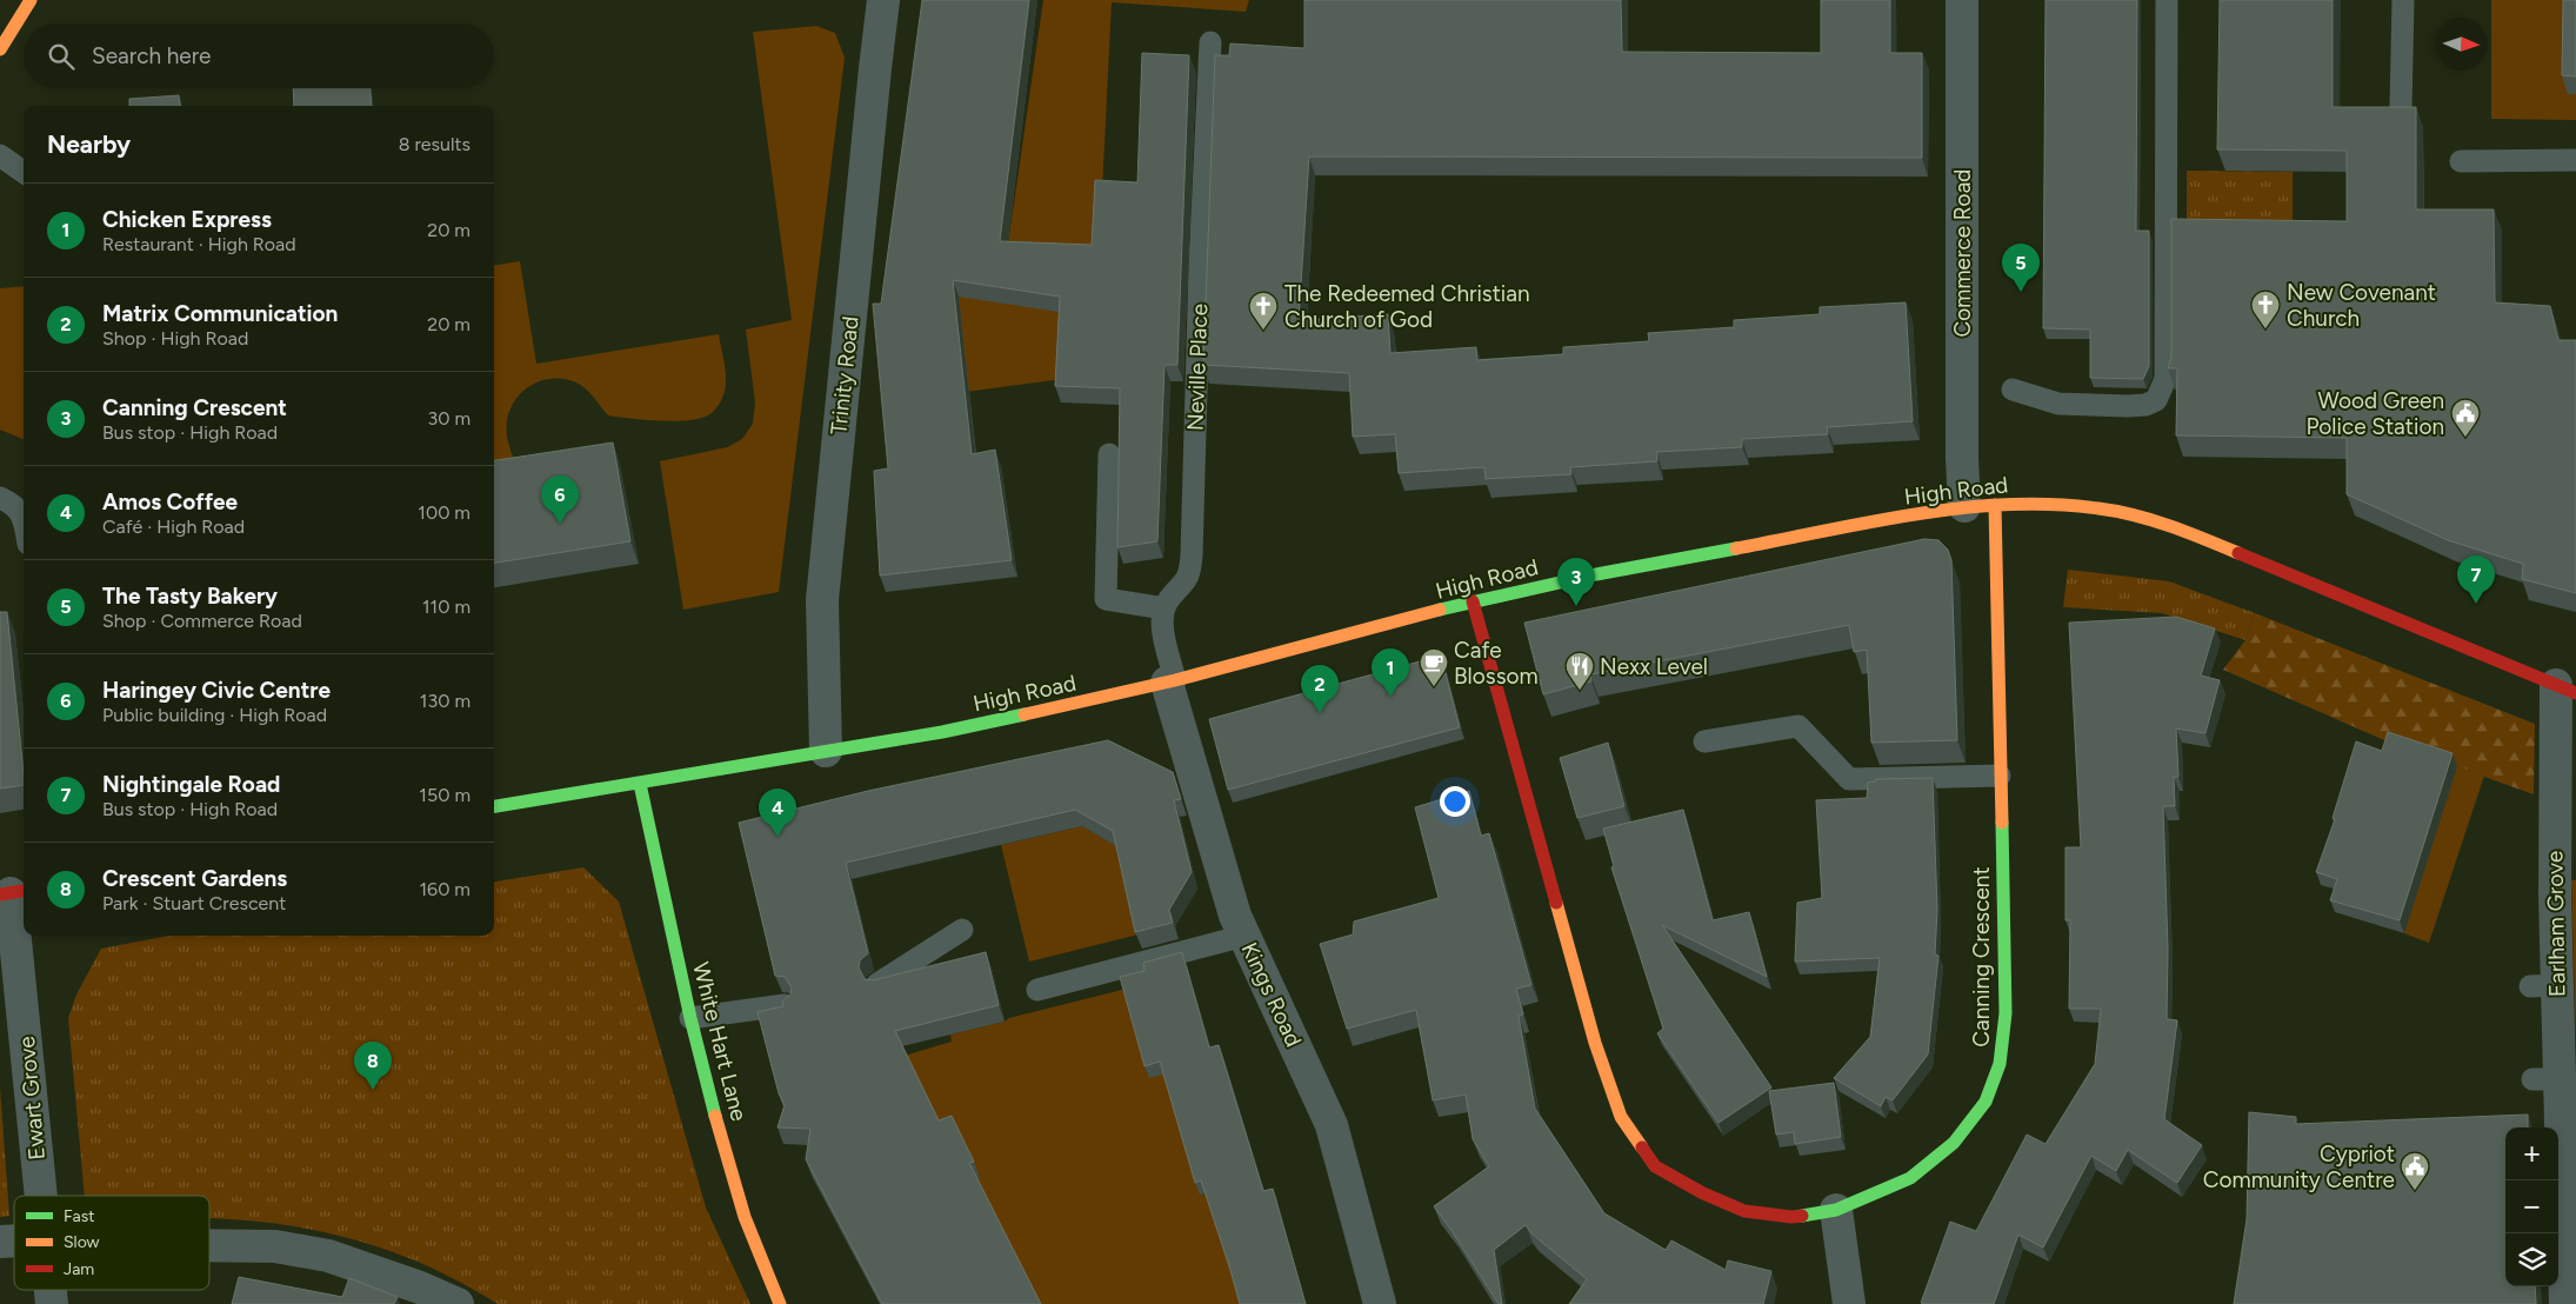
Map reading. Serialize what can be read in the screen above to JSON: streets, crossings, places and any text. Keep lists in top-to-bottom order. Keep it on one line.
{"streets":{"main road":["High Road","Canning Crescent","White Hart Lane"],"street":["Commerce Road","Trinity Road","Earlham Grove","Kings Road","Ewart Grove"],"lane":["Neville Place"]},"crossings":[["Commerce Road","High Road"],["Commerce Road","Canning Crescent"],["Trinity Road","High Road"],["High Road","Earlham Grove"],["High Road","Canning Crescent"],["High Road","Kings Road"],["High Road","White Hart Lane"]],"places":{"church":["New Covenant Church","The Redeemed Christian Church of God"],"public building":["Wood Green Police Station","Cypriot Community Centre"],"cafe":["Cafe Blossom"],"restaurant":["Nexx Level"]},"legend":["Fast","Slow","Jam"],"north":"right","page":{"search":"Search here","heading":["Nearby","8 results"],"list":[{"mark":"1","name":"Chicken Express","note":"Restaurant · High Road","value":"20 m"},{"mark":"2","name":"Matrix Communication","note":"Shop · High Road","value":"20 m"},{"mark":"3","name":"Canning Crescent","note":"Bus stop · High Road","value":"30 m"},{"mark":"4","name":"Amos Coffee","note":"Café · High Road","value":"100 m"},{"mark":"5","name":"The Tasty Bakery","note":"Shop · Commerce Road","value":"110 m"},{"mark":"6","name":"Haringey Civic Centre","note":"Public building · High Road","value":"130 m"},{"mark":"7","name":"Nightingale Road","note":"Bus stop · High Road","value":"150 m"},{"mark":"8","name":"Crescent Gardens","note":"Park · Stuart Crescent","value":"160 m"}],"pins":["5","6","7","3","1","2","4","8"],"map_buttons":["+","−"]}}
